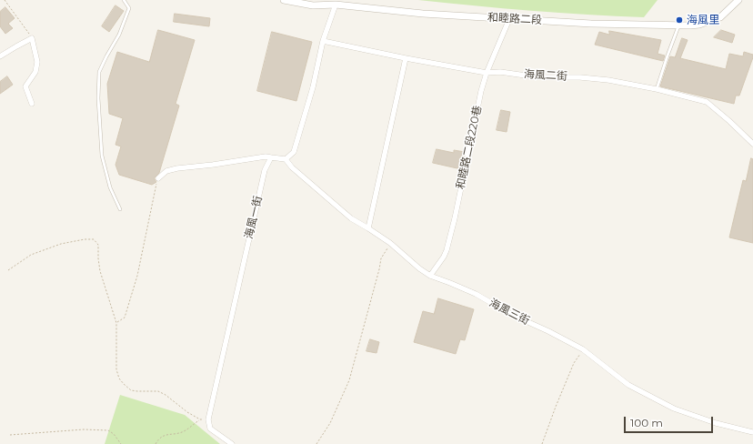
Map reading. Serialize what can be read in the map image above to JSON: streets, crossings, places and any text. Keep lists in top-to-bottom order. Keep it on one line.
{"streets":{"street":["和睦路二段","海風二街","和睦路二段220巷","海風一街","海風三街"]},"crossings":[["和睦路二段","和睦路二段220巷"],["海風二街","和睦路二段220巷"],["和睦路二段220巷","海風三街"]],"places":["海風里"],"scale_bar":"100 m"}
